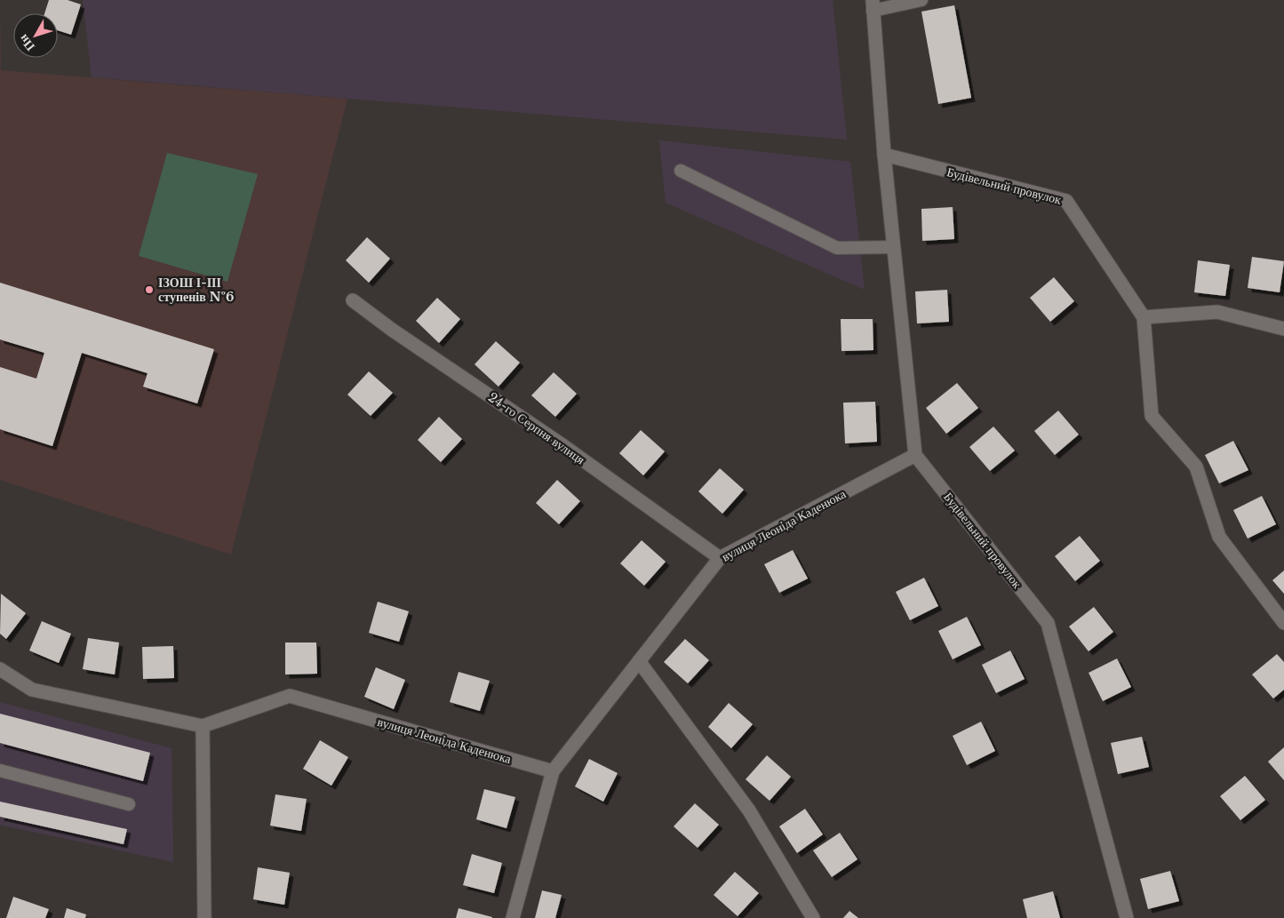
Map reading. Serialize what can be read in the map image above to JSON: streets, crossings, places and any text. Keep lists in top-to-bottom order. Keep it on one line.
{"streets":{"street":["Будівельний провулок","24-го Серпня вулиця","вулиця Леоніда Каденюка"]},"crossings":[["Будівельний провулок","вулиця Леоніда Каденюка"],["24-го Серпня вулиця","вулиця Леоніда Каденюка"]],"places":["ІЗОШ І-ІІІ ступенів №6"],"north":"bottom left"}
